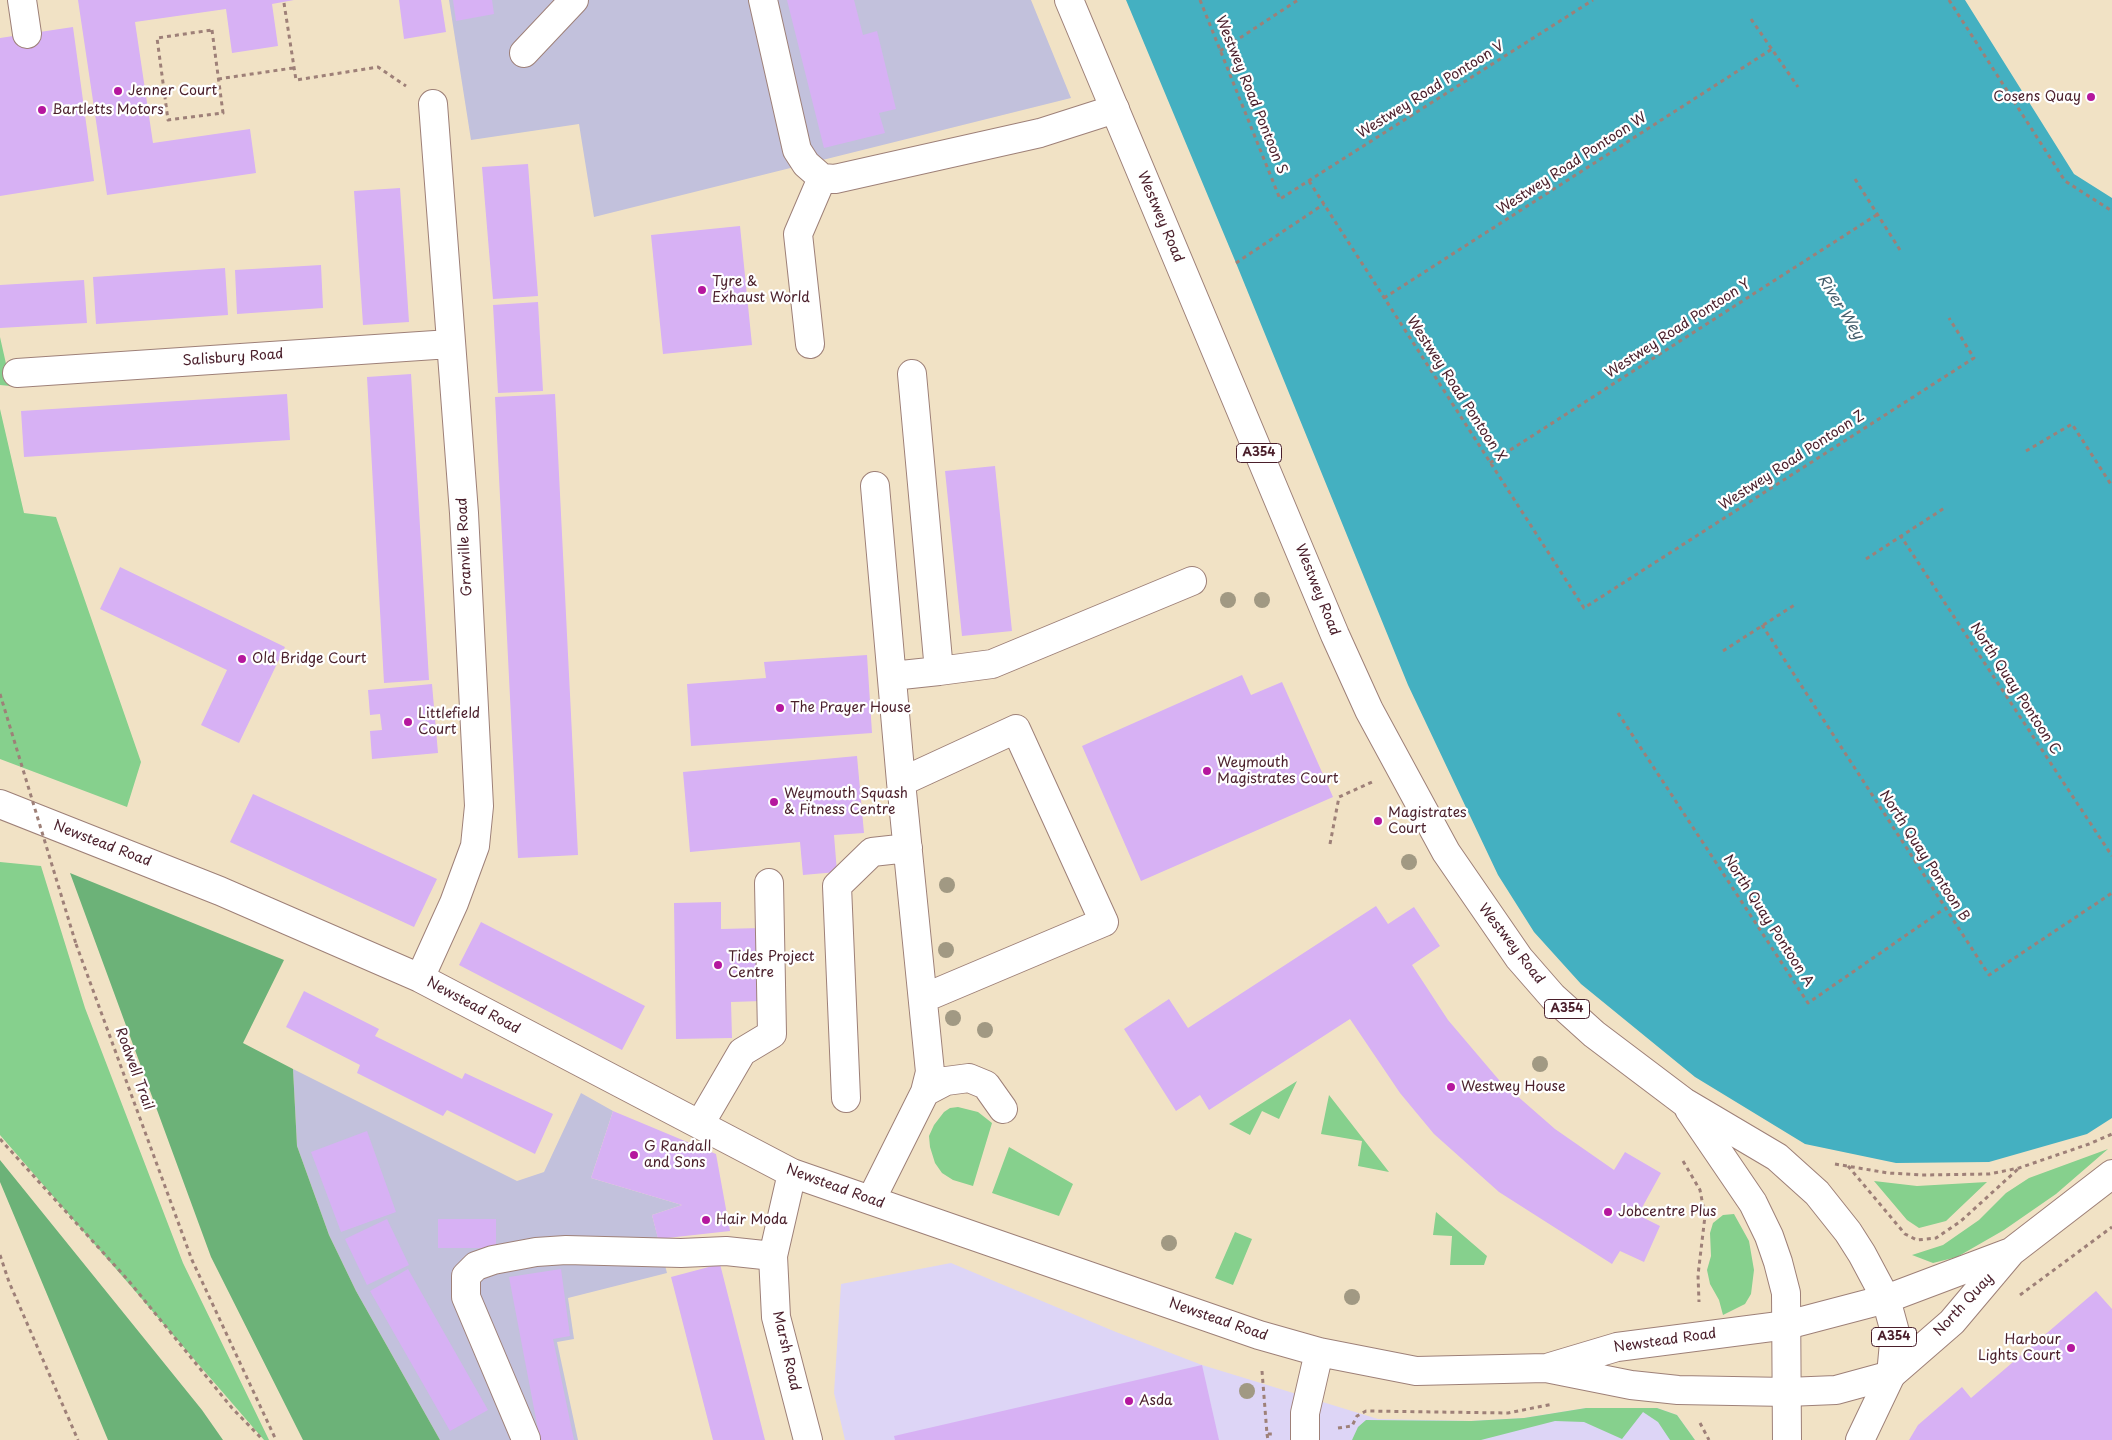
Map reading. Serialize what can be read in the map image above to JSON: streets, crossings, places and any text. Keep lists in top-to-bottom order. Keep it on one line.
{"streets":{"main road":["Westwey Road","Salisbury Road","A354","Granville Road","Newstead Road","North Quay","Marsh Road"],"path":["Westwey Road Pontoon V","Westwey Road Pontoon S","Westwey Road Pontoon W","Westwey Road Pontoon Y","Westwey Road Pontoon X","Westwey Road Pontoon Z","North Quay Pontoon C","North Quay Pontoon B","North Quay Pontoon A","Rodwell Trail"]},"crossings":[["Westwey Road Pontoon V","Westwey Road Pontoon S"],["Westwey Road Pontoon V","Westwey Road Pontoon X"],["Westwey Road Pontoon W","Westwey Road Pontoon X"],["Westwey Road","A354"],["Westwey Road","Newstead Road"],["Westwey Road","North Quay"],["Westwey Road Pontoon Y","Westwey Road Pontoon X"],["Salisbury Road","Granville Road"],["Westwey Road Pontoon X","Westwey Road Pontoon Z"],["A354","Newstead Road"],["A354","North Quay"],["Granville Road","Newstead Road"],["Newstead Road","North Quay"],["Newstead Road","Marsh Road"],["North Quay Pontoon B","North Quay Pontoon A"]],"water":["River Wey"],"places":["Jenner Court","Cosens Quay","Bartletts Motors","Tyre & Exhaust World","Old Bridge Court","The Prayer House","Littlefield Court","Weymouth Magistrates Court","Weymouth Squash & Fitness Centre","Magistrates Court","Tides Project Centre","Westwey House","G Randall and Sons","Jobcentre Plus","Hair Moda","Harbour Lights Court","Asda"]}
